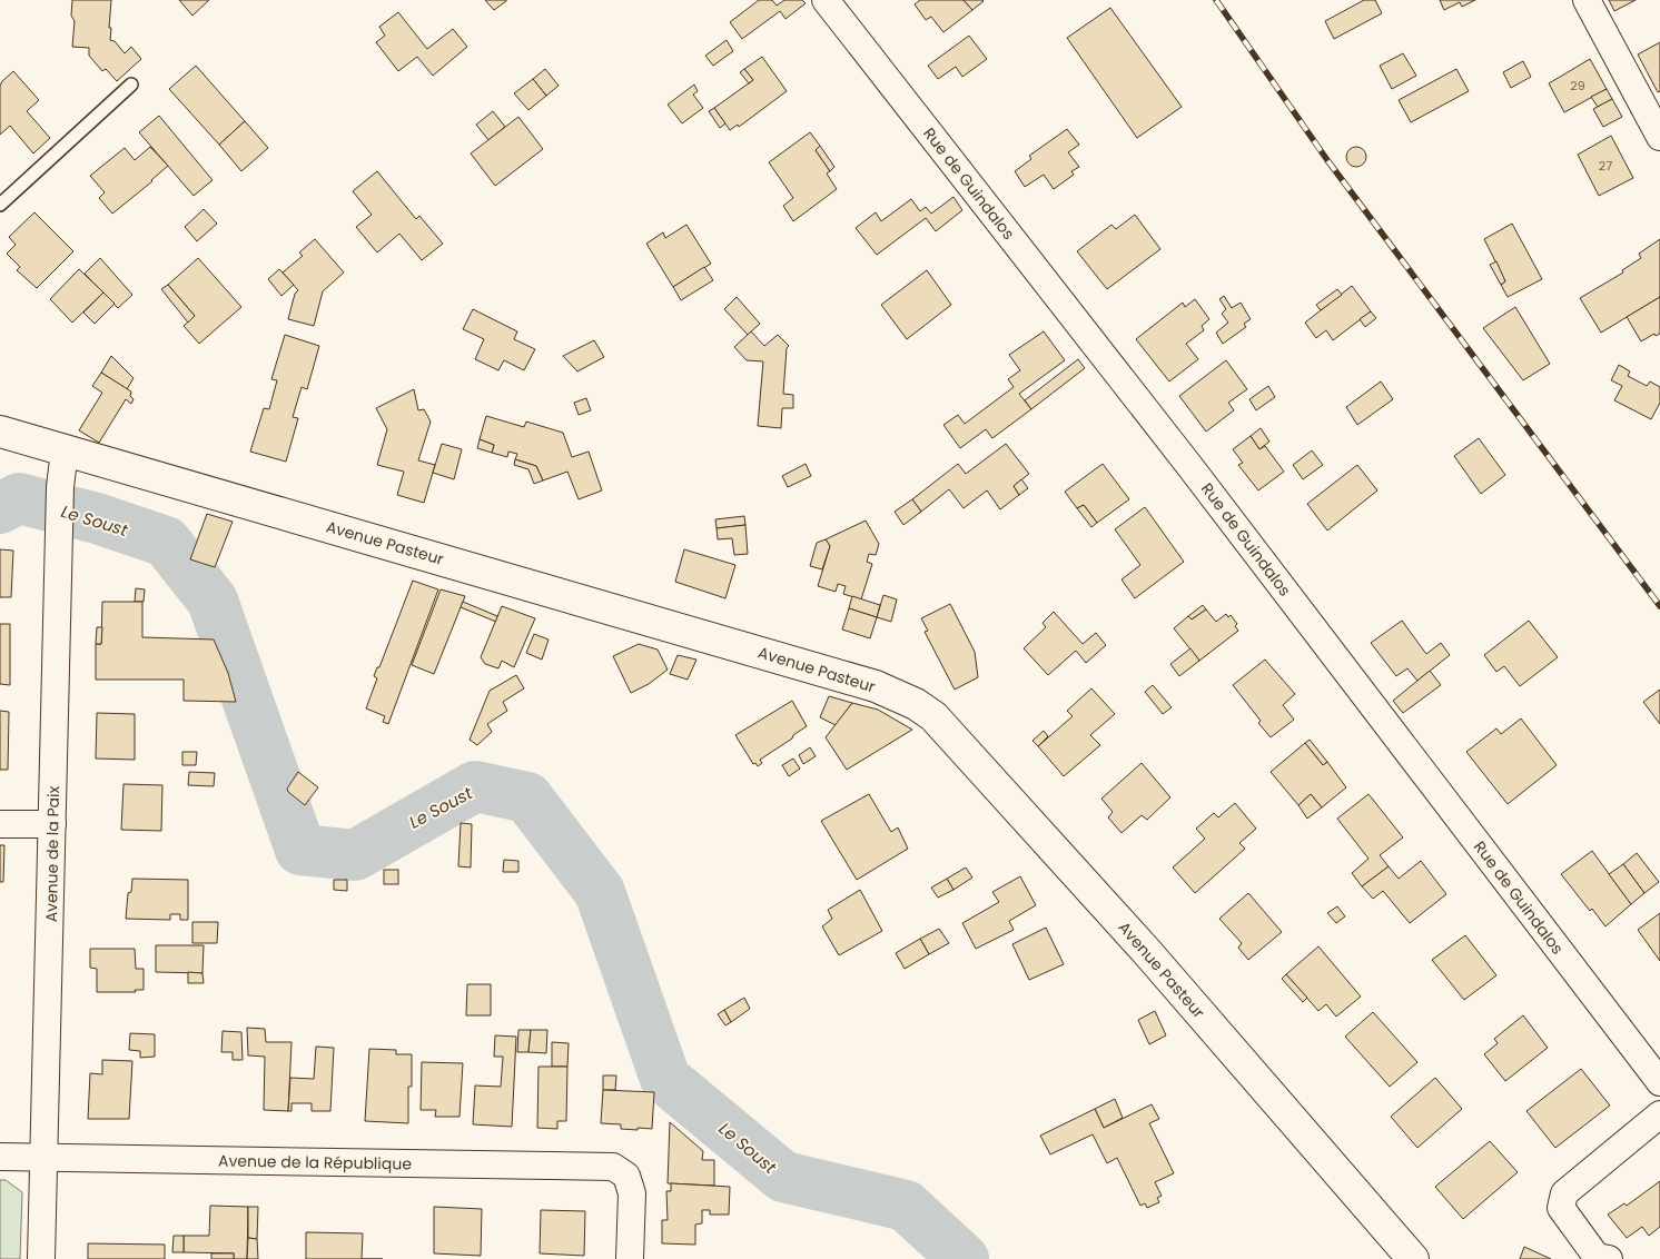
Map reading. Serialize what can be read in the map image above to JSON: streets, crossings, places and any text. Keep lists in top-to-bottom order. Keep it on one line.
{"streets":{"street":["Rue de Guindalos","Avenue Pasteur","Avenue de la Paix","Avenue de la République"]},"crossings":[["Avenue Pasteur","Avenue de la Paix"],["Avenue de la Paix","Avenue de la République"]],"water":["Le Soust"],"house_numbers":["29","27"]}
